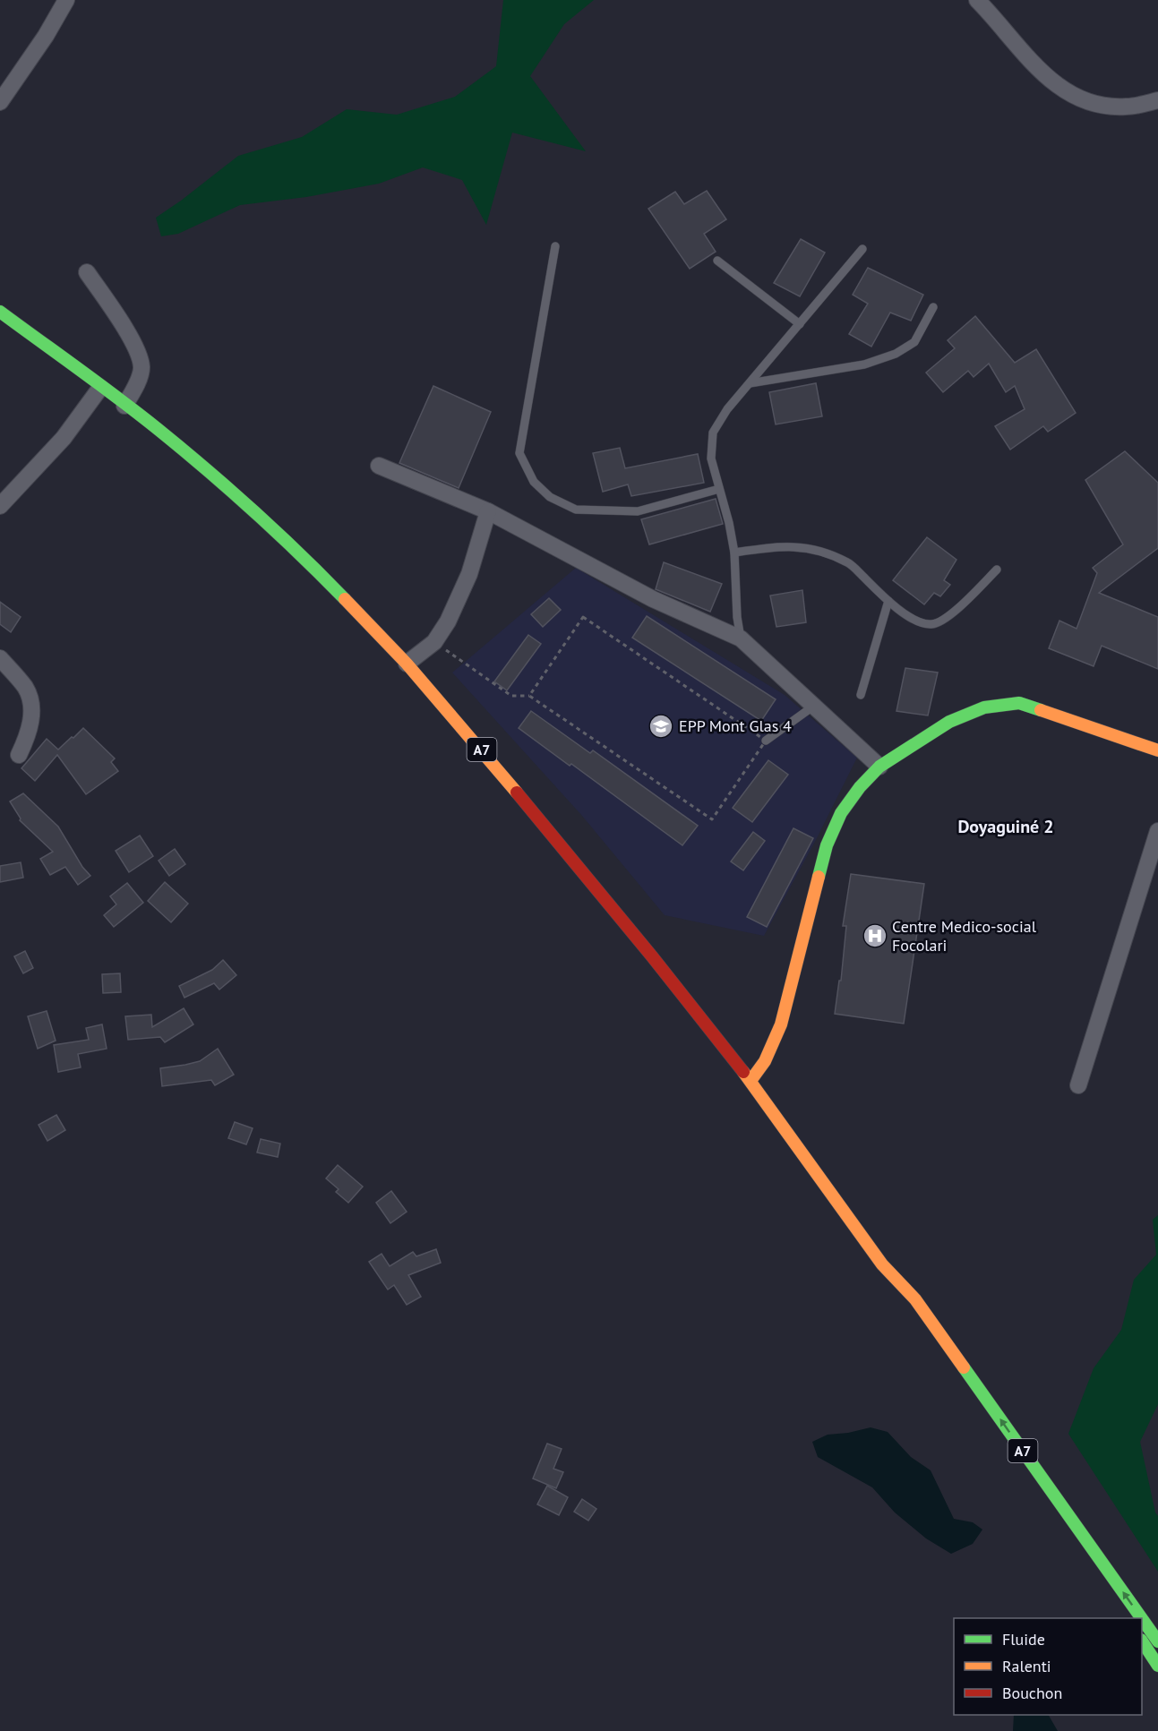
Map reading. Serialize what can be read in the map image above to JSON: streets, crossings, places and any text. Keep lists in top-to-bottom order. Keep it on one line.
{"streets":{"main road":["A7"]},"districts":["Doyaguiné 2"],"places":{"school or university":["EPP Mont Glas 4"],"hospital":["Centre Medico-social Focolari"]},"legend":["Fluide","Ralenti","Bouchon"]}
